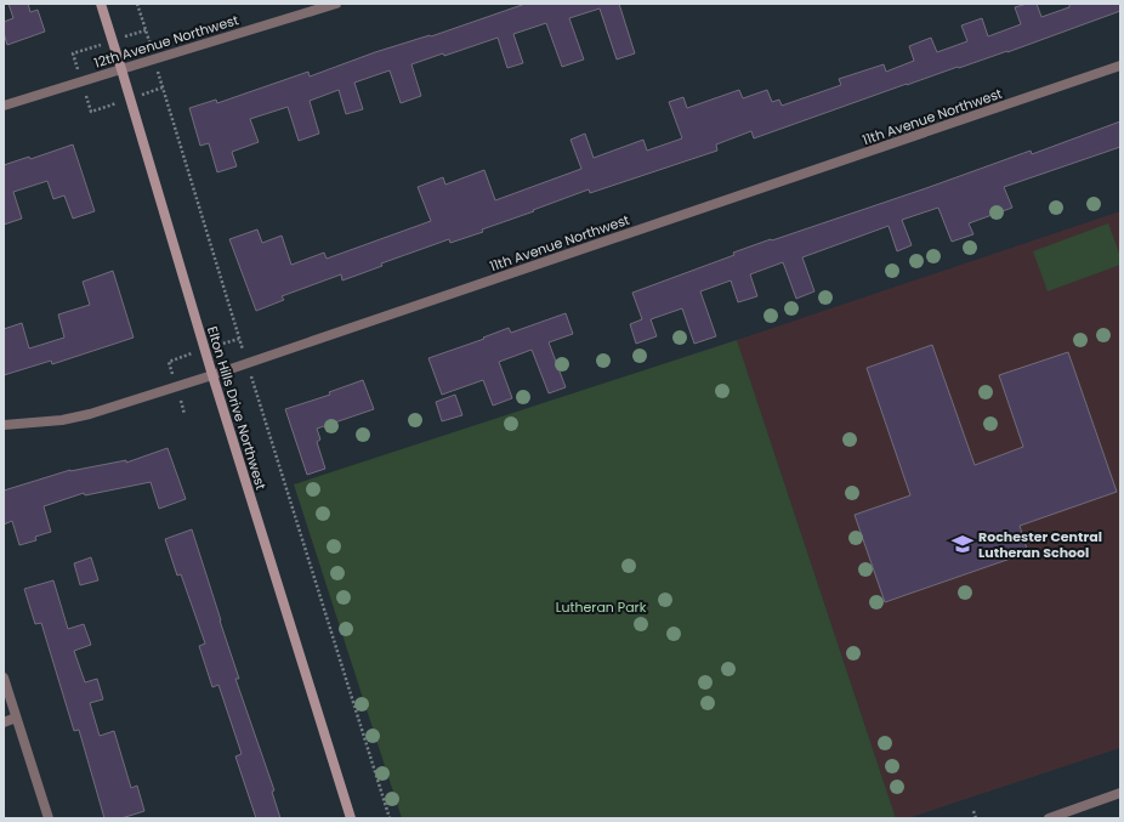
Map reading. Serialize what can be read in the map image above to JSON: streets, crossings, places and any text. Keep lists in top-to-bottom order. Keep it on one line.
{"streets":{"main road":["Elton Hills Drive Northwest"],"street":["12th Avenue Northwest","11th Avenue Northwest"]},"crossings":[["12th Avenue Northwest","Elton Hills Drive Northwest"],["11th Avenue Northwest","Elton Hills Drive Northwest"]],"parks":["Lutheran Park"],"places":{"school or university":["Rochester Central Lutheran School"]}}
